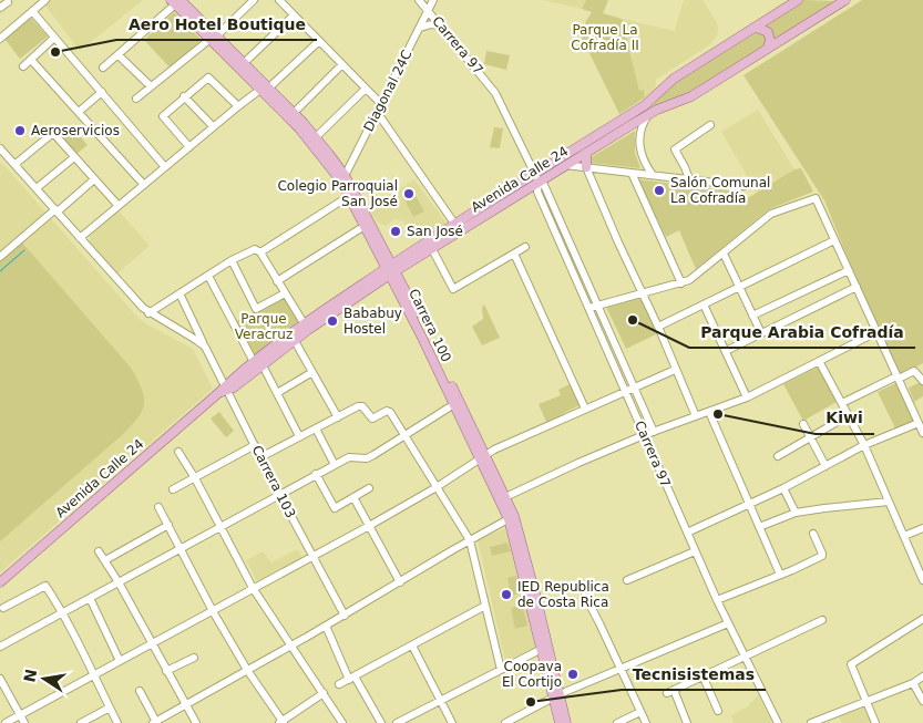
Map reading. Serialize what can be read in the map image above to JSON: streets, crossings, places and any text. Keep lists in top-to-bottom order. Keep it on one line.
{"streets":{"main road":["Avenida Calle 24","Carrera 100"],"street":["Carrera 97","Diagonal 24C","Carrera 103"]},"crossings":[["Carrera 97","Diagonal 24C"],["Carrera 97","Avenida Calle 24"],["Diagonal 24C","Carrera 100"],["Avenida Calle 24","Carrera 100"],["Avenida Calle 24","Carrera 103"]],"parks":["Parque La Cofradía II","Parque Veracruz"],"places":["Aero Hotel Boutique","Aeroservicios","Salón Comunal La Cofradía","Colegio Parroquial San José","San José","Parque Arabia Cofradía","Bababuy Hostel","Kiwi","IED Republica de Costa Rica","Coopava El Cortijo","Tecnisistemas"],"north":"left"}
